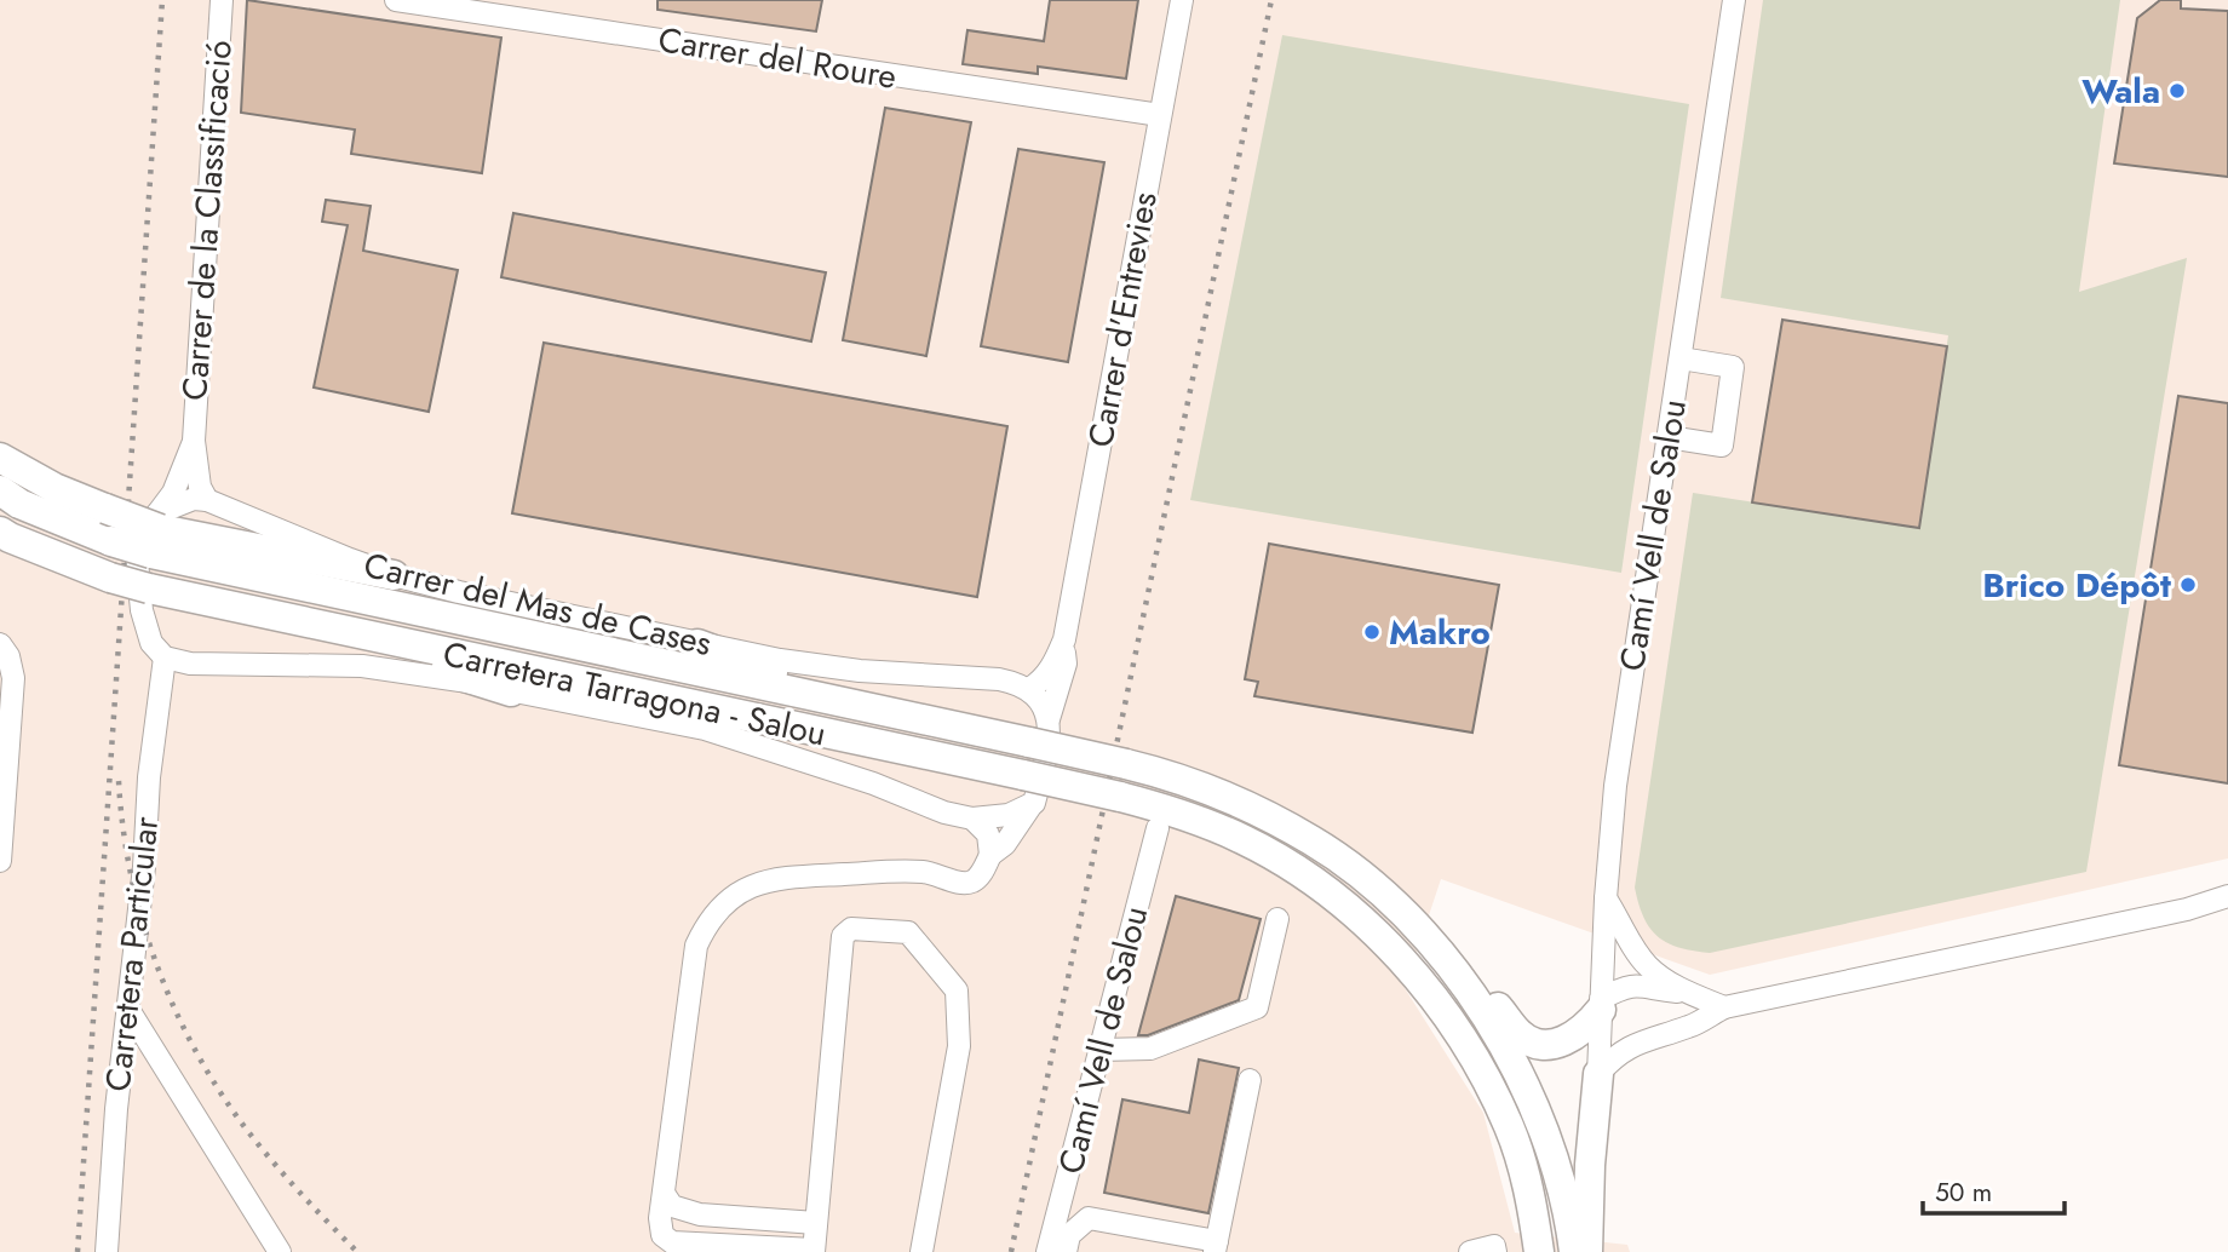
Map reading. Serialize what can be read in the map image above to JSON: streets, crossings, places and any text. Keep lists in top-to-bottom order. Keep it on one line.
{"streets":{"highway":["Carretera Tarragona - Salou"],"street":["Carrer del Roure","Carrer de la Classificació","Carrer d'Entrevies","Camí Vell de Salou","Carrer del Mas de Cases","Carretera Particular"]},"crossings":[["Carrer del Roure","Carrer d'Entrevies"],["Carrer de la Classificació","Carrer del Mas de Cases"],["Carrer de la Classificació","Carretera Tarragona - Salou"],["Carrer d'Entrevies","Carrer del Mas de Cases"],["Carrer d'Entrevies","Carretera Tarragona - Salou"],["Camí Vell de Salou","Carretera Tarragona - Salou"]],"places":["Wala","Brico Dépôt","Makro"],"scale_bar":"50 m"}
